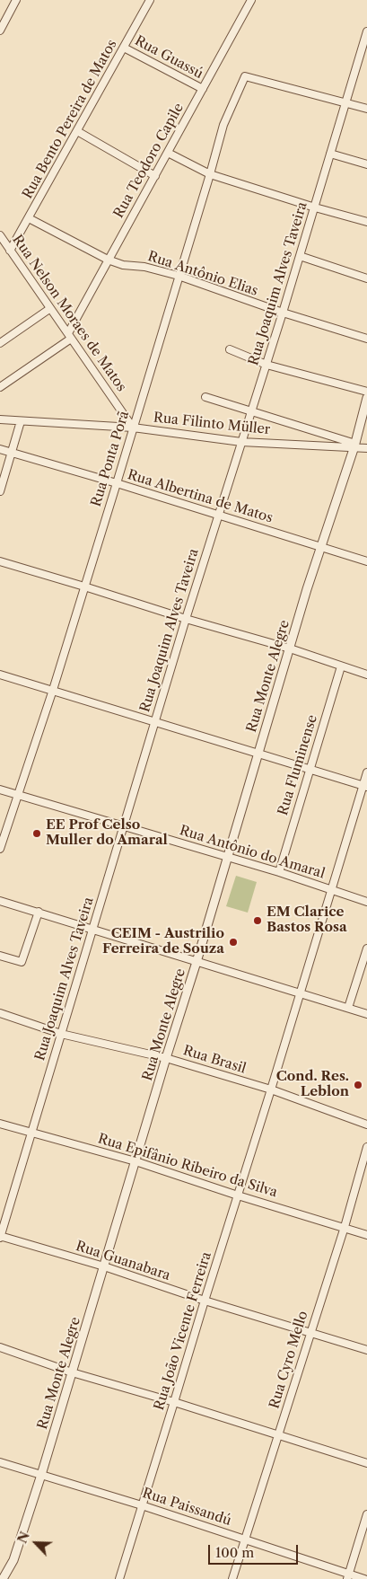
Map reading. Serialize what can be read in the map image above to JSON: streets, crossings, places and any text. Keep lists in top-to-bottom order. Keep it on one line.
{"streets":{"street":["Rua Guassú","Rua Bento Pereira de Matos","Rua Teodoro Capile","Rua Antônio Elias","Rua Joaquim Alves Taveira","Rua Nelson Moraes de Matos","Rua Filinto Müller","Rua Ponta Porã","Rua Albertina de Matos","Rua Monte Alegre","Rua Fluminense","Rua Antônio do Amaral","Rua Brasil","Rua Epifânio Ribeiro da Silva","Rua Guanabara","Rua João Vicente Ferreira","Rua Cyro Mello","Rua Paissandú"]},"crossings":[["Rua Guassú","Rua Bento Pereira de Matos"],["Rua Guassú","Rua Teodoro Capile"],["Rua Bento Pereira de Matos","Rua Antônio Elias"],["Rua Bento Pereira de Matos","Rua Nelson Moraes de Matos"],["Rua Teodoro Capile","Rua Antônio Elias"],["Rua Teodoro Capile","Rua Nelson Moraes de Matos"],["Rua Antônio Elias","Rua Joaquim Alves Taveira"],["Rua Antônio Elias","Rua Ponta Porã"],["Rua Joaquim Alves Taveira","Rua Filinto Müller"],["Rua Joaquim Alves Taveira","Rua Ponta Porã"],["Rua Joaquim Alves Taveira","Rua Albertina de Matos"],["Rua Joaquim Alves Taveira","Rua Antônio do Amaral"],["Rua Joaquim Alves Taveira","Rua Brasil"],["Rua Joaquim Alves Taveira","Rua Epifânio Ribeiro da Silva"],["Rua Joaquim Alves Taveira","Rua Guanabara"],["Rua Nelson Moraes de Matos","Rua Filinto Müller"],["Rua Nelson Moraes de Matos","Rua Ponta Porã"],["Rua Filinto Müller","Rua Ponta Porã"],["Rua Filinto Müller","Rua Monte Alegre"],["Rua Ponta Porã","Rua Albertina de Matos"],["Rua Ponta Porã","Rua Antônio do Amaral"],["Rua Albertina de Matos","Rua Monte Alegre"],["Rua Monte Alegre","Rua Antônio do Amaral"],["Rua Monte Alegre","Rua Brasil"],["Rua Monte Alegre","Rua Epifânio Ribeiro da Silva"],["Rua Monte Alegre","Rua Guanabara"],["Rua Monte Alegre","Rua Paissandú"],["Rua Fluminense","Rua Antônio do Amaral"],["Rua Antônio do Amaral","Rua João Vicente Ferreira"],["Rua Brasil","Rua João Vicente Ferreira"],["Rua Epifânio Ribeiro da Silva","Rua João Vicente Ferreira"],["Rua Epifânio Ribeiro da Silva","Rua Cyro Mello"],["Rua Guanabara","Rua João Vicente Ferreira"],["Rua Guanabara","Rua Cyro Mello"],["Rua João Vicente Ferreira","Rua Paissandú"],["Rua Cyro Mello","Rua Paissandú"]],"places":["EE Prof Celso Muller do Amaral","EM Clarice Bastos Rosa","CEIM - Austrilio Ferreira de Souza","Cond. Res. Leblon"],"scale_bar":"100 m","north":"top left"}
